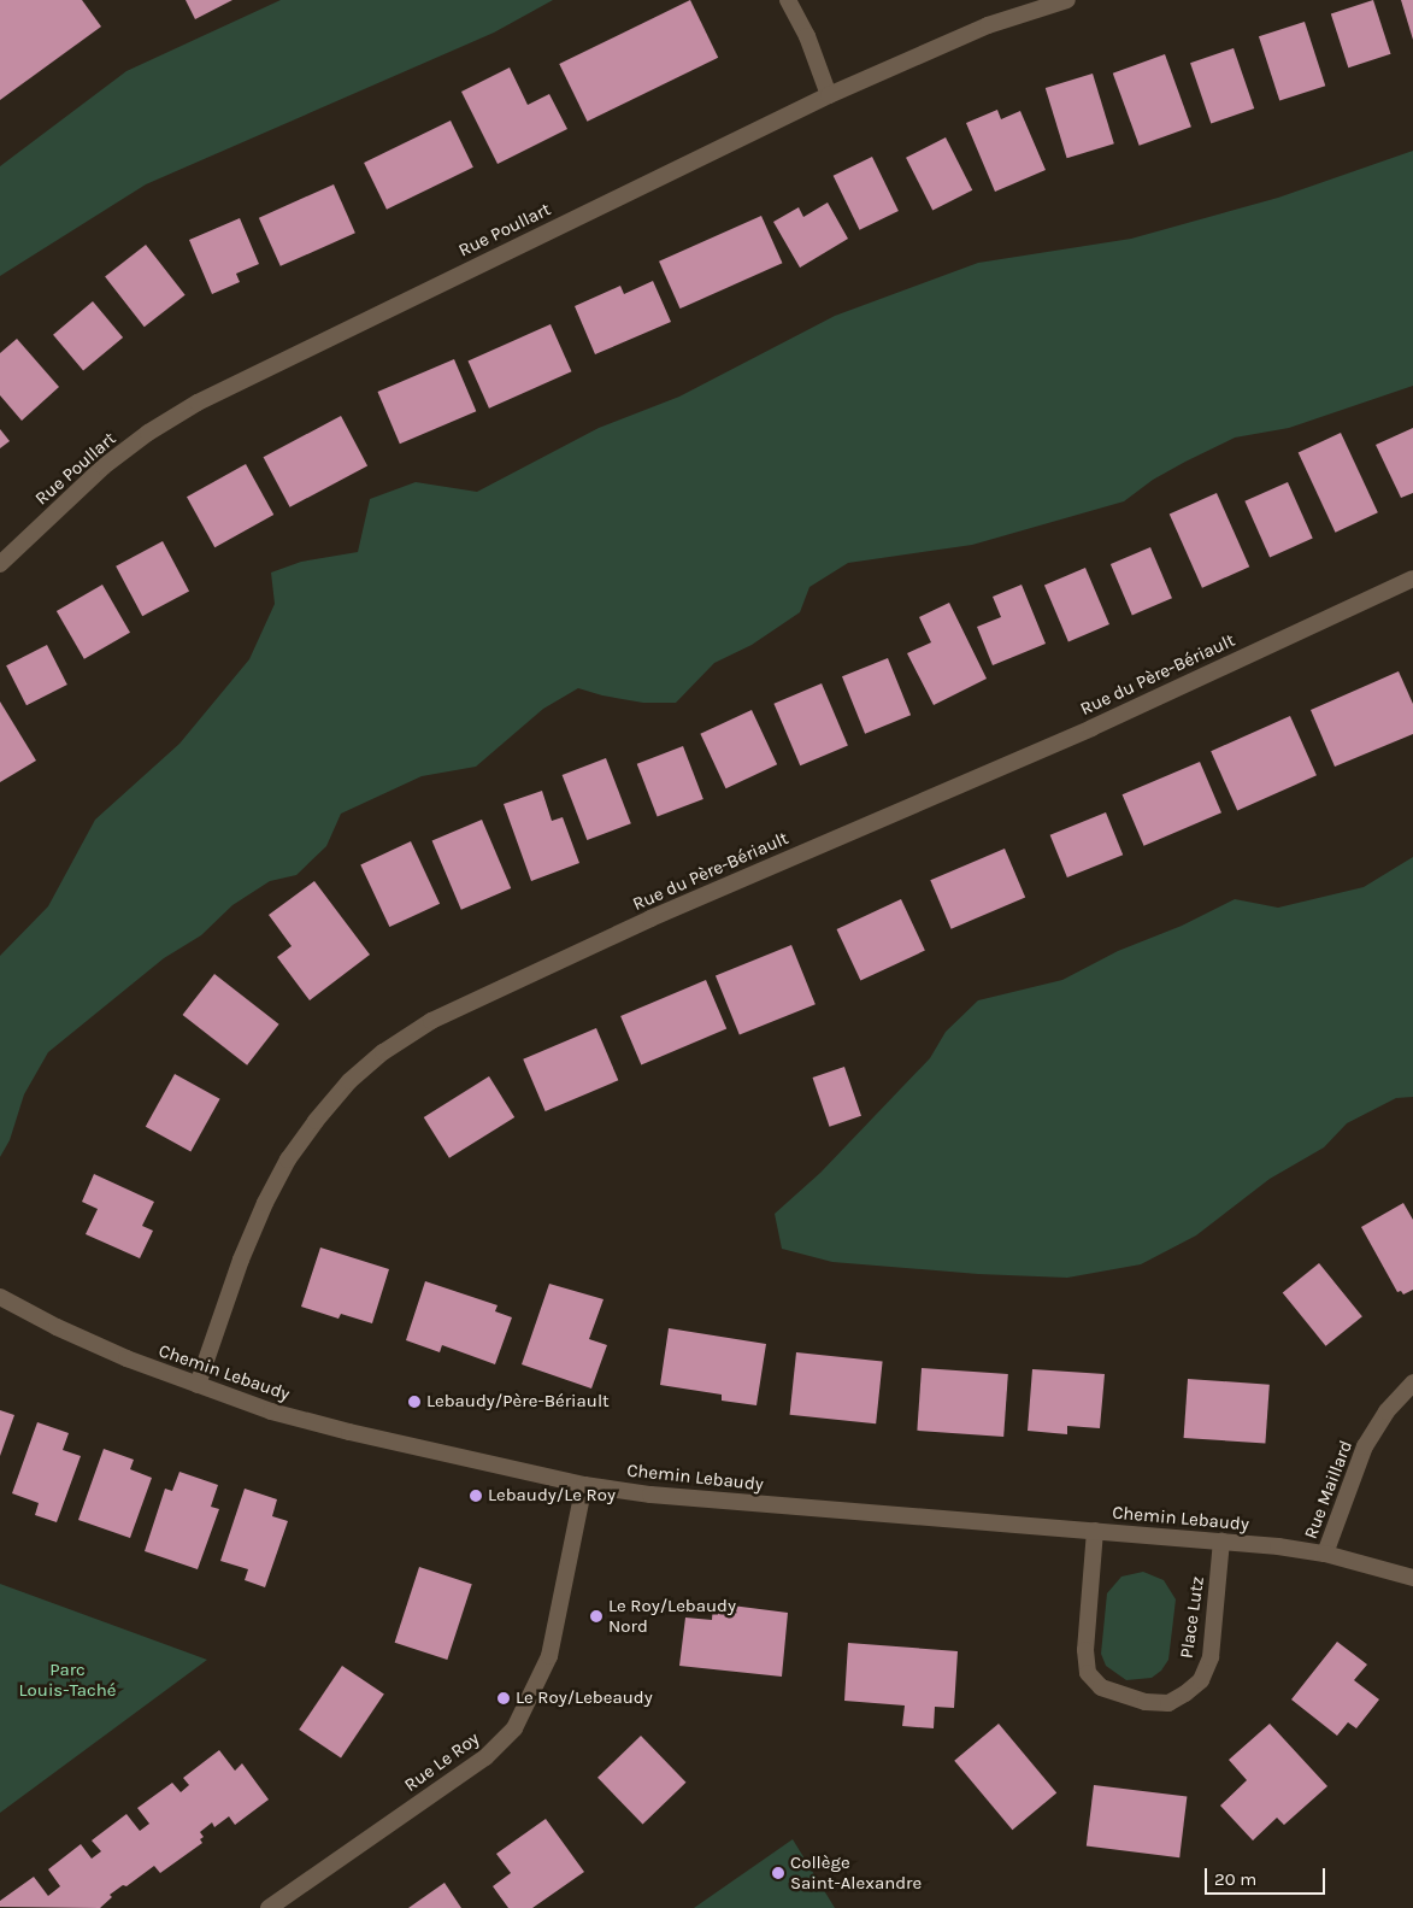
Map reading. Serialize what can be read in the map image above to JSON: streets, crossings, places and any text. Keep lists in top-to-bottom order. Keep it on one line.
{"streets":{"street":["Rue Poullart","Rue du Père-Bériault","Chemin Lebaudy","Rue Maillard","Place Lutz","Rue Le Roy"]},"crossings":[["Rue du Père-Bériault","Chemin Lebaudy"],["Chemin Lebaudy","Rue Maillard"],["Chemin Lebaudy","Place Lutz"],["Chemin Lebaudy","Rue Le Roy"]],"parks":["Parc Louis-Taché"],"places":["Lebaudy/Père-Bériault","Lebaudy/Le Roy","Le Roy/Lebaudy Nord","Le Roy/Lebeaudy","Collège Saint-Alexandre"],"scale_bar":"20 m"}
